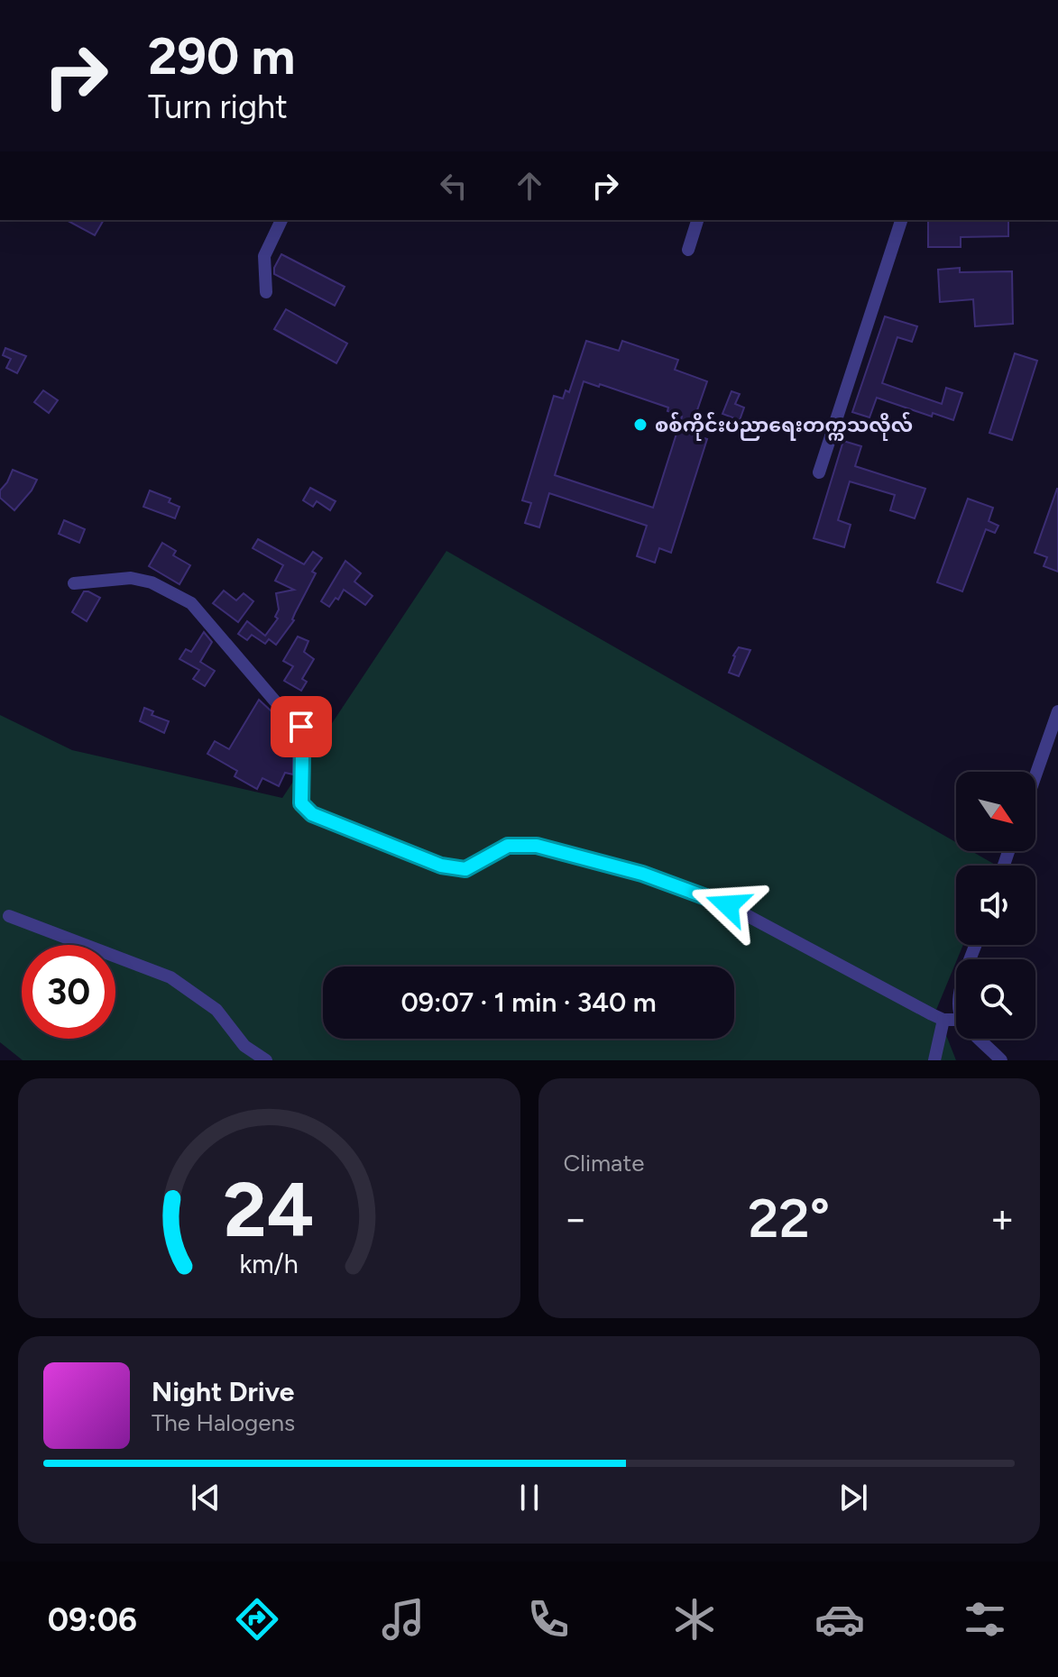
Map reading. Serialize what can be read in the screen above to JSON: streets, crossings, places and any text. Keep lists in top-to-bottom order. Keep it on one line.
{"places":["စစ်ကိုင်းပညာရေးတက္ကသလိုလ်"],"north":"bottom right","page":{"turn":["290 m","Turn right"],"limit":"30","trip":"09:07 · 1 min · 340 m","tile":"Climate","heat":["−","22°","+"],"song":["Night Drive","The Halogens"],"tabs":"09:06","gauge":["24","km/h"]}}
